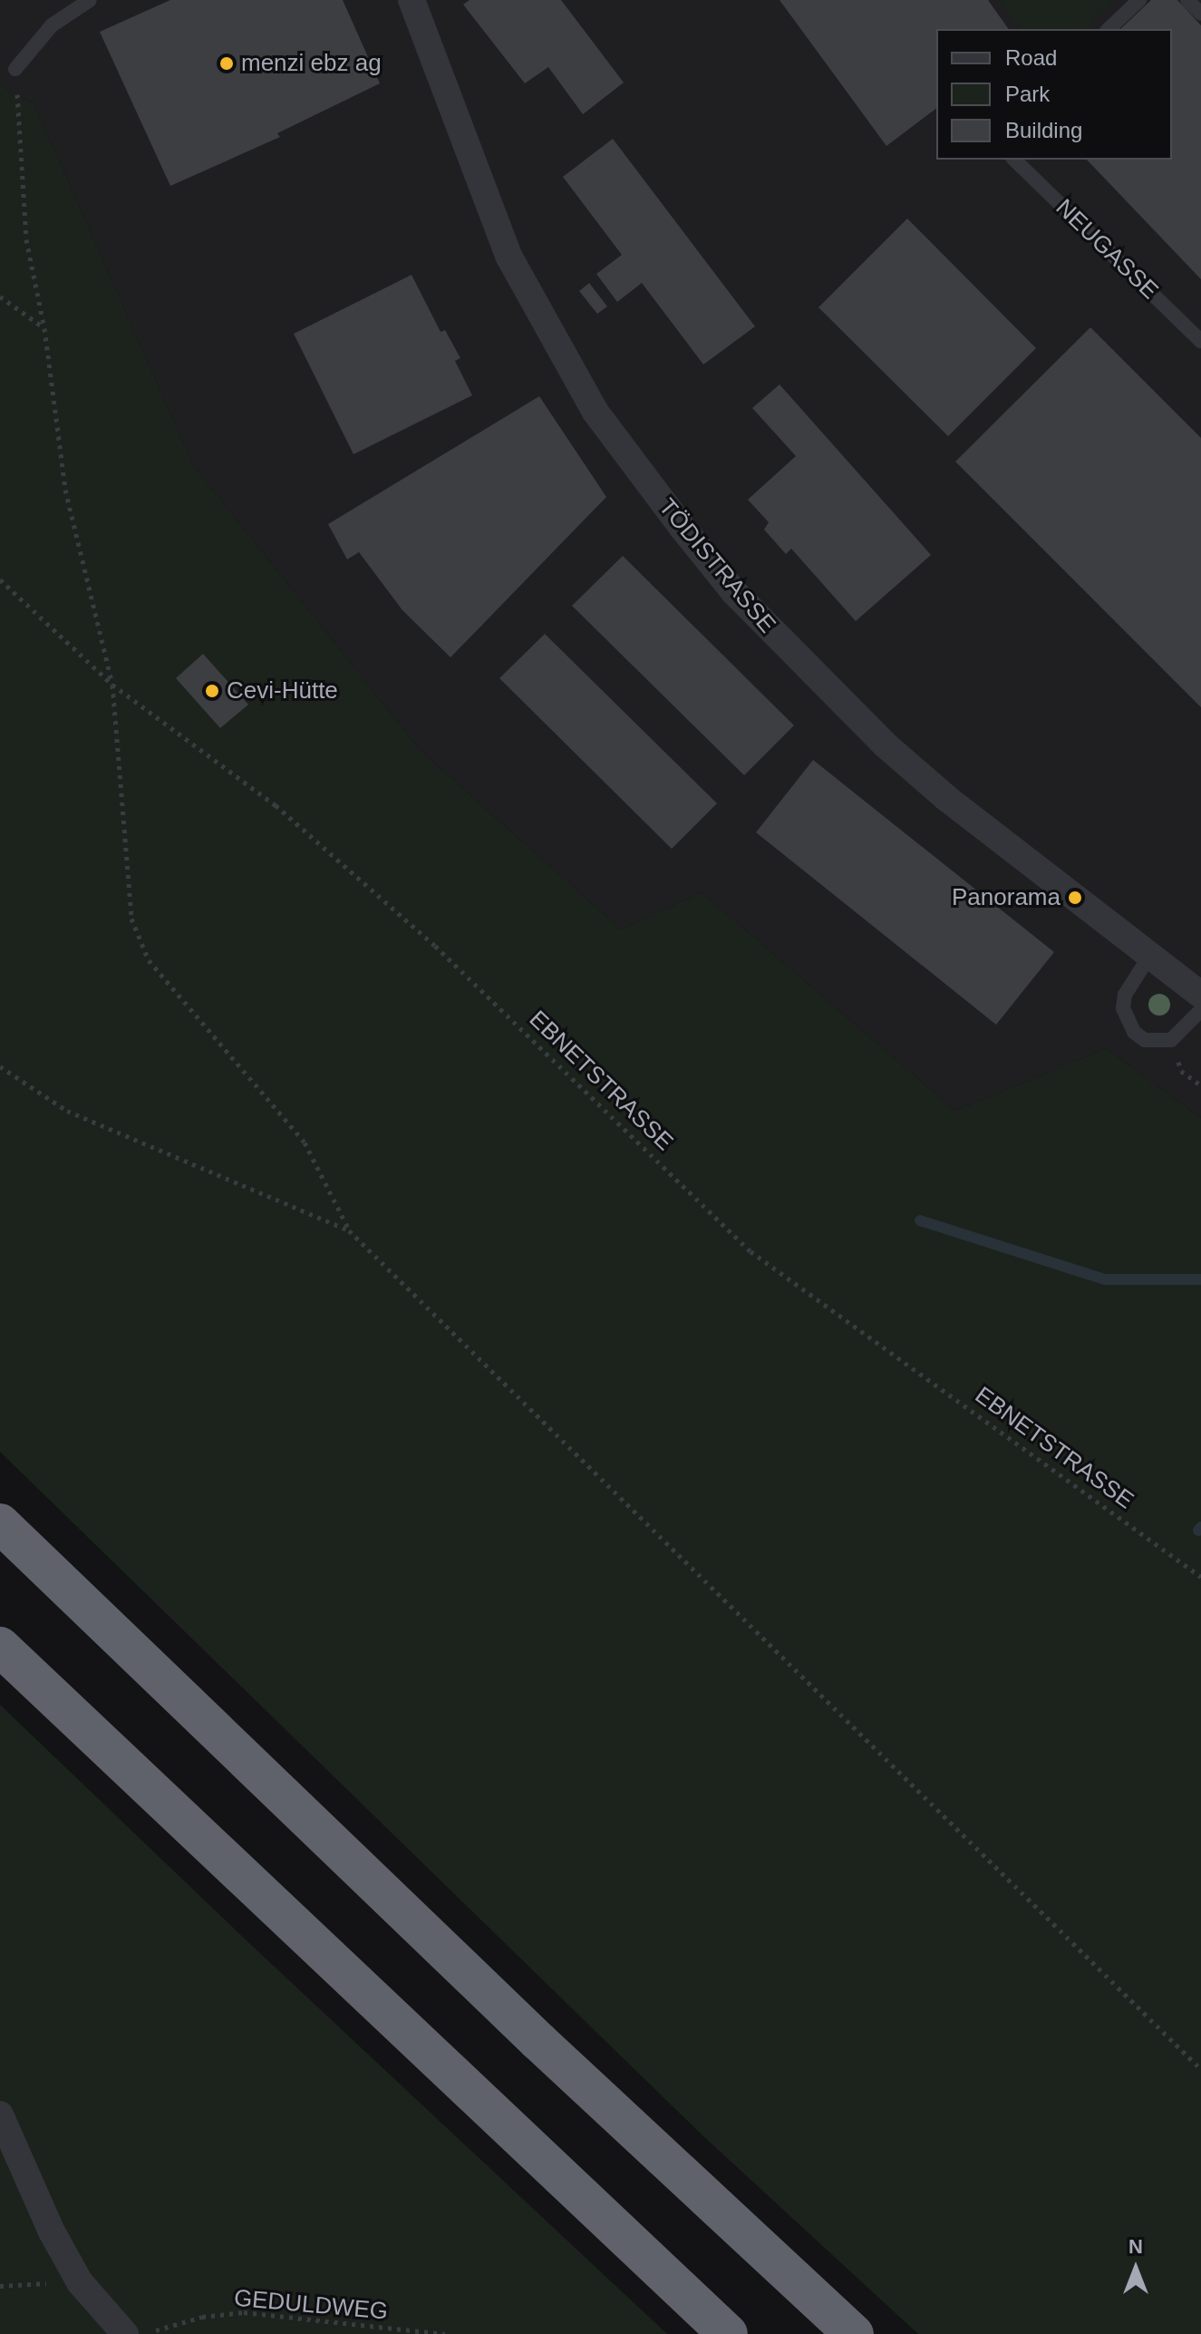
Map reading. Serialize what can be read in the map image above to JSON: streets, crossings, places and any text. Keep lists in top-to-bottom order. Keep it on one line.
{"streets":{"street":["TÖDISTRASSE"],"lane":["NEUGASSE"],"path":["EBNETSTRASSE","GEDULDWEG"]},"places":["menzi ebz ag","Cevi-Hütte","Panorama"],"legend":["Road","Park","Building"],"north":"top"}
